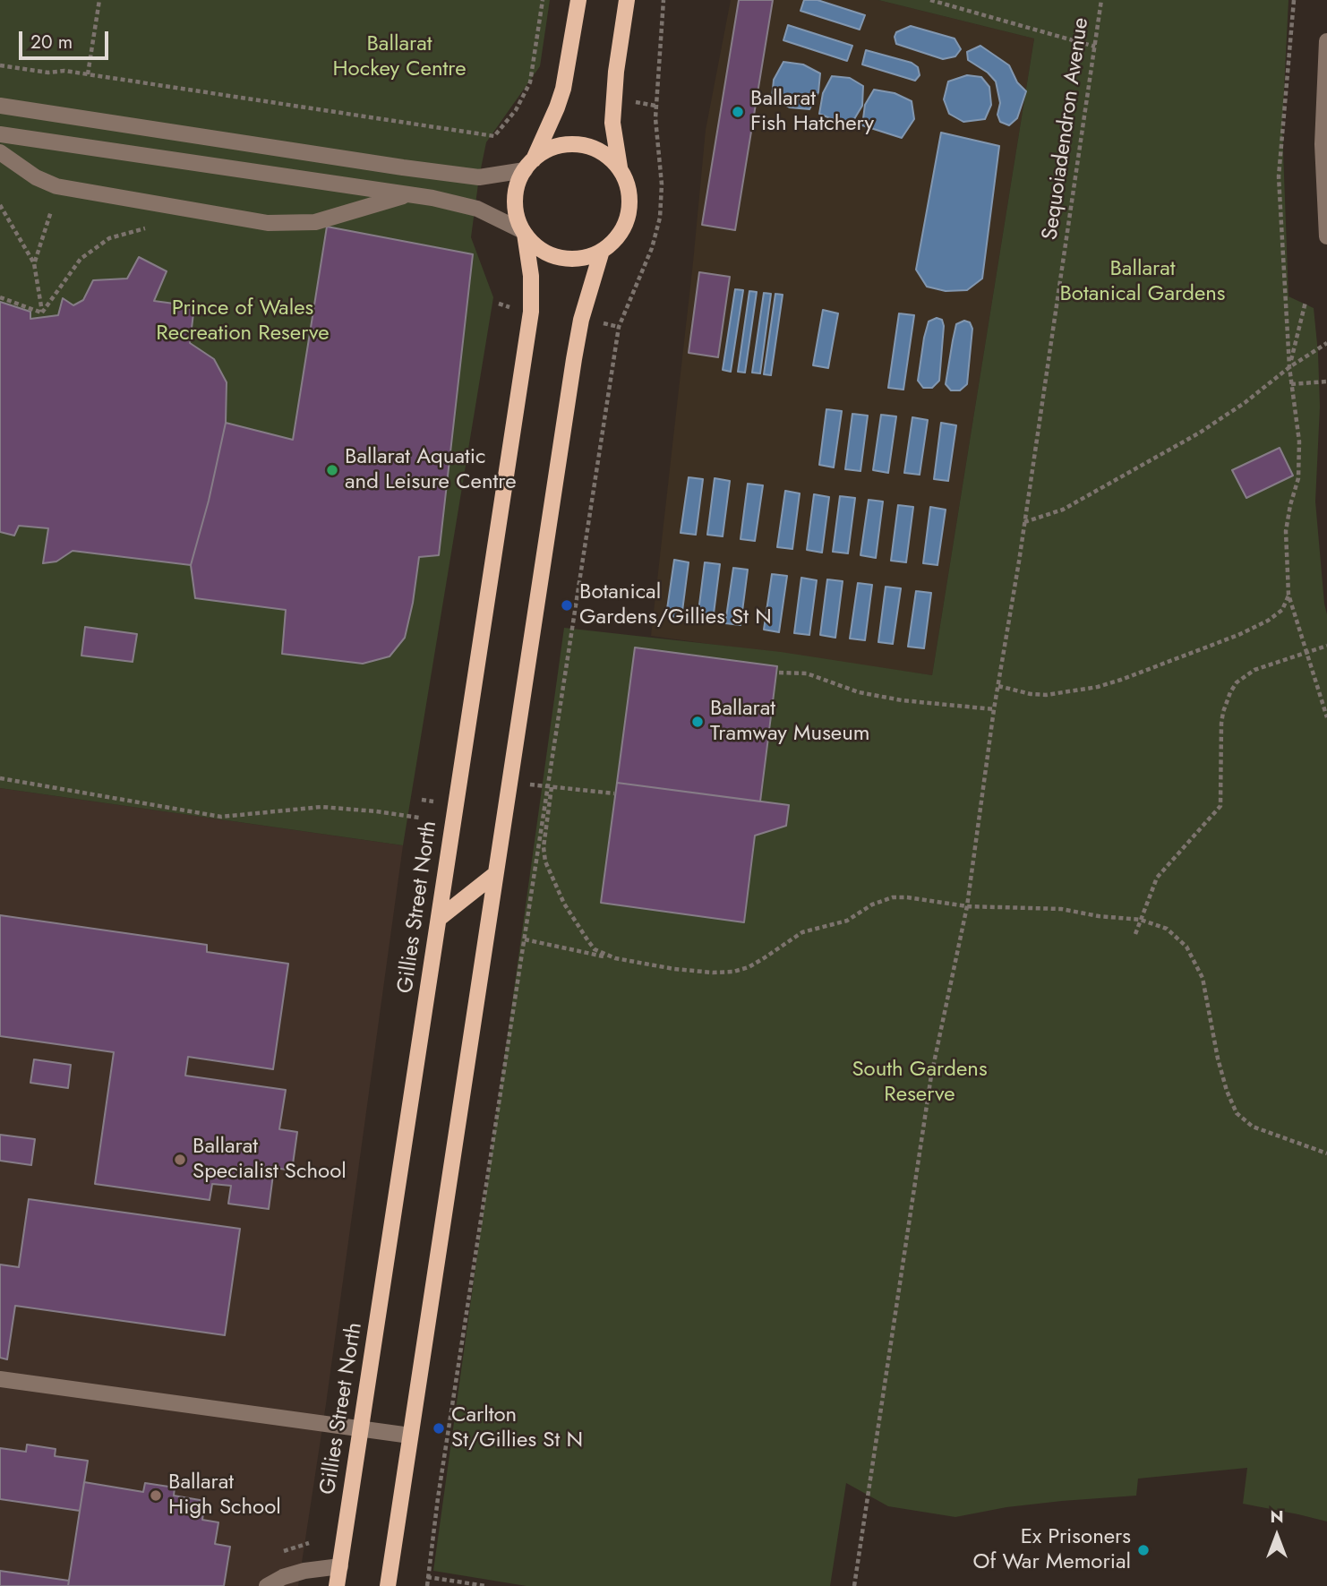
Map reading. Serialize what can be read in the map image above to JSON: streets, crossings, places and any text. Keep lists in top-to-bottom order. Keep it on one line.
{"streets":{"main road":["Gillies Street North"],"path":["Sequoiadendron Avenue"]},"parks":["Ballarat Hockey Centre","Ballarat Botanical Gardens","Prince of Wales Recreation Reserve","South Gardens Reserve"],"places":["Ballarat Fish Hatchery","Ballarat Aquatic and Leisure Centre","Botanical Gardens/Gillies St N","Ballarat Tramway Museum","Ballarat Specialist School","Carlton St/Gillies St N","Ballarat High School","Ex Prisoners Of War Memorial"],"scale_bar":"20 m","north":"top"}
